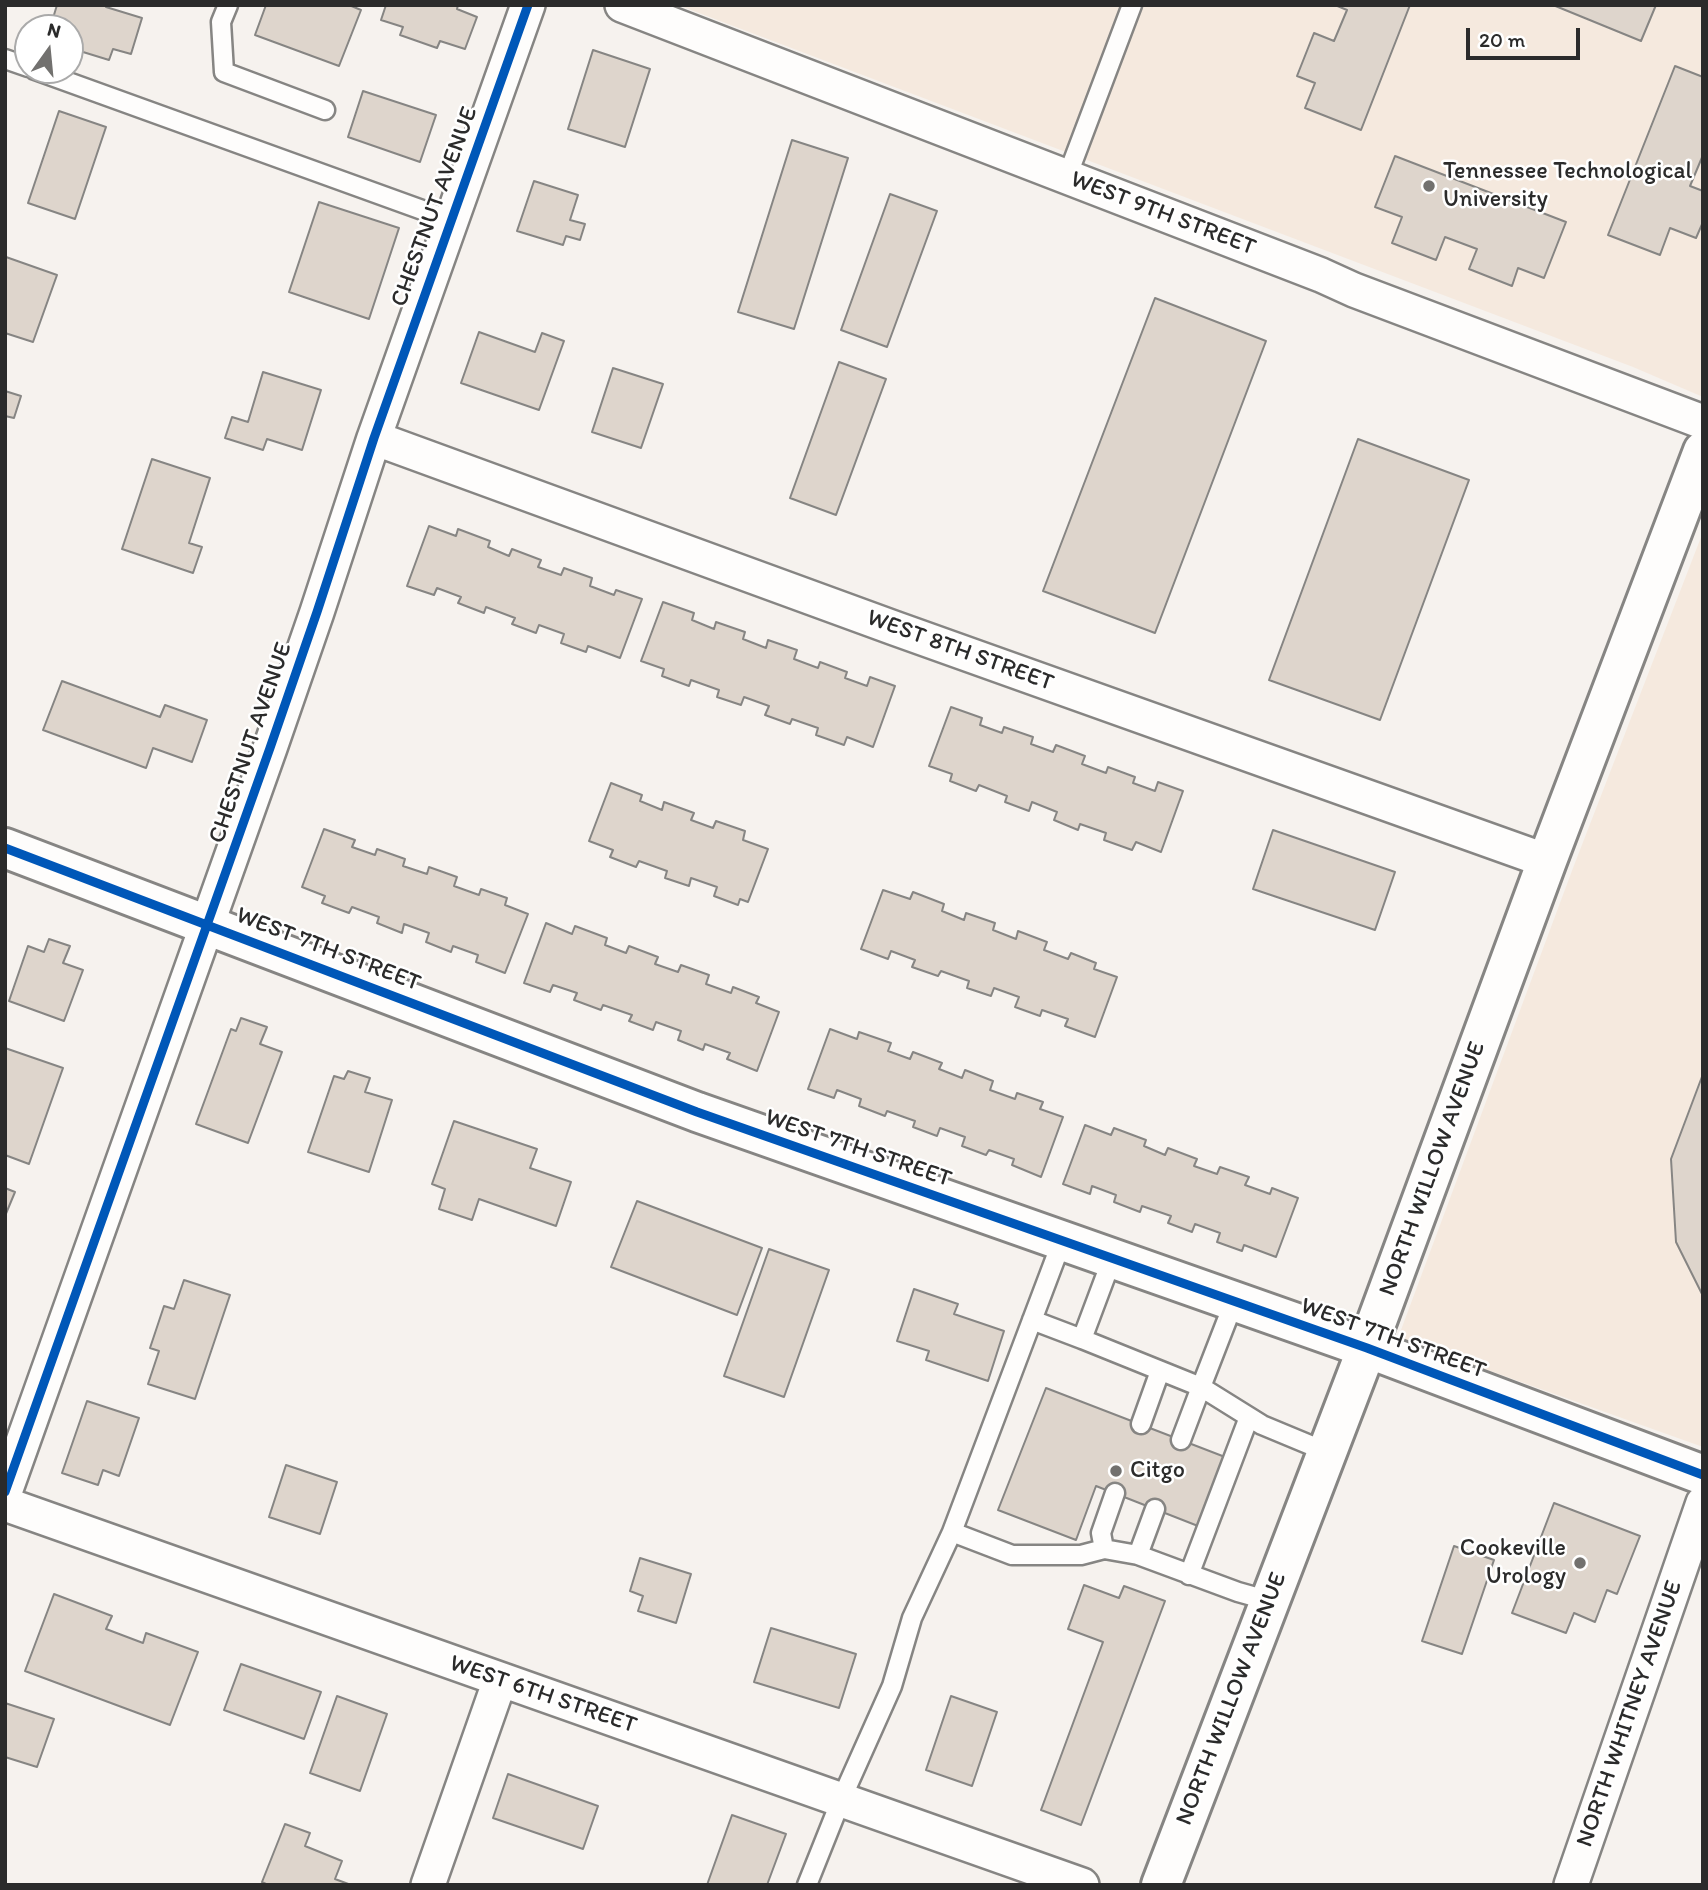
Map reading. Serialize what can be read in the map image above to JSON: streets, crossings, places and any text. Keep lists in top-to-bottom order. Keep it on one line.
{"streets":{"street":["CHESTNUT AVENUE","WEST 9TH STREET","WEST 8TH STREET","WEST 7TH STREET","NORTH WILLOW AVENUE","WEST 6TH STREET","NORTH WHITNEY AVENUE"]},"crossings":[["CHESTNUT AVENUE","WEST 8TH STREET"],["CHESTNUT AVENUE","WEST 7TH STREET"],["WEST 8TH STREET","NORTH WILLOW AVENUE"],["WEST 7TH STREET","NORTH WILLOW AVENUE"]],"places":["Tennessee Technological University","Citgo","Cookeville Urology"],"scale_bar":"20 m","north":"top"}
